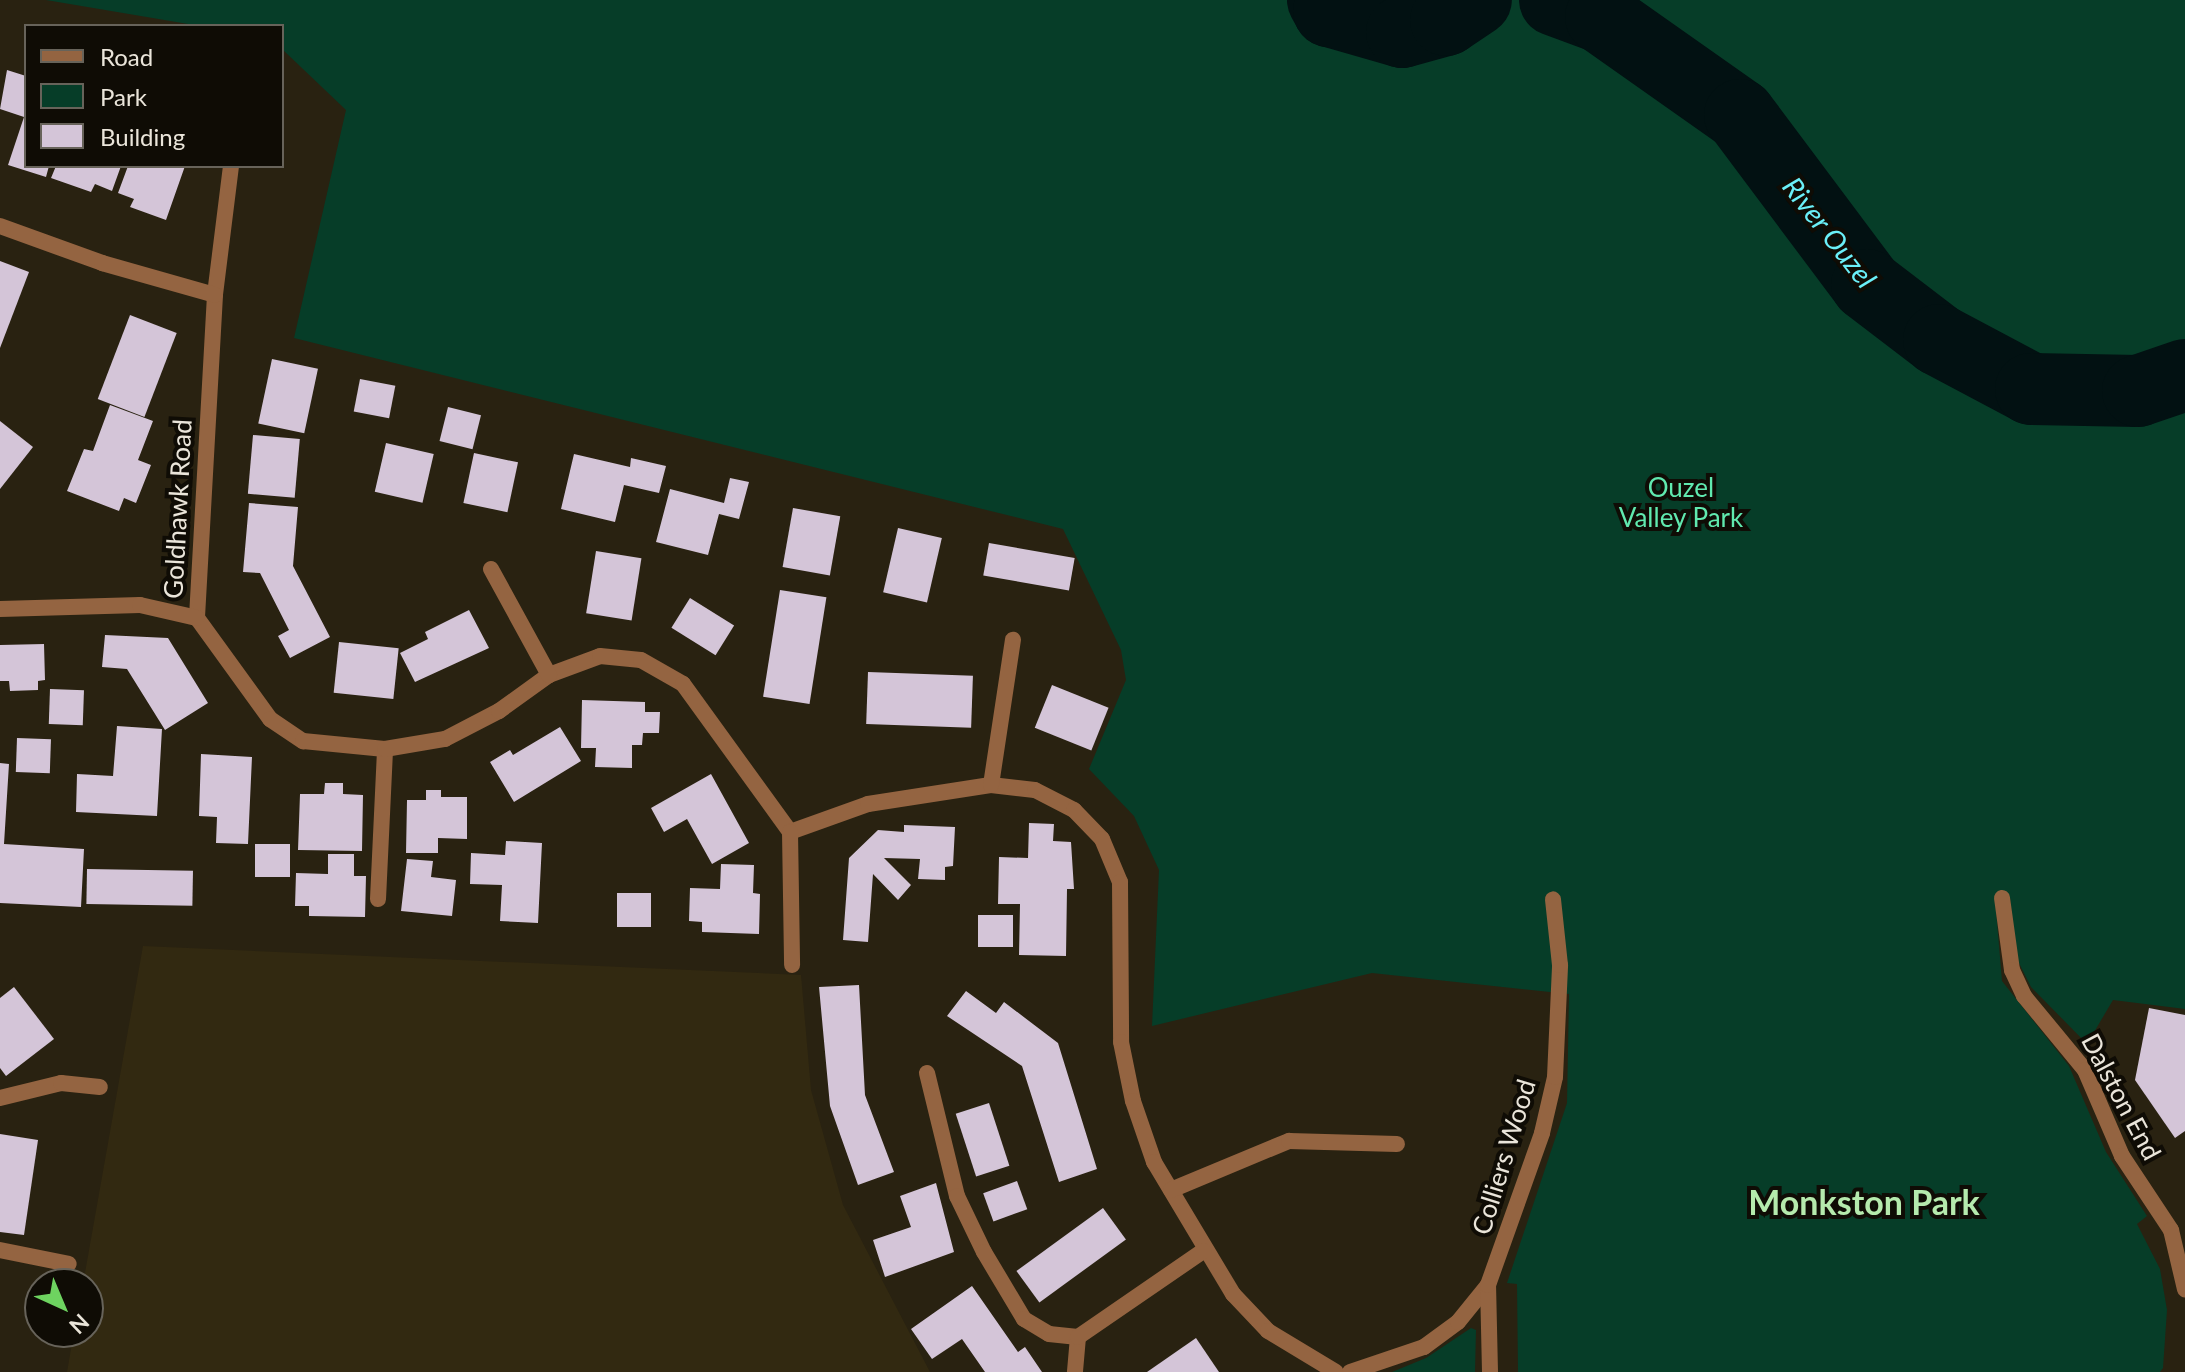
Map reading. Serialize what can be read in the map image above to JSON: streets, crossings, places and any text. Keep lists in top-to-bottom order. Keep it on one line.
{"streets":{"street":["Goldhawk Road","Dalston End","Colliers Wood"]},"districts":["Monkston Park"],"water":["River Ouzel"],"parks":["Ouzel Valley Park"],"legend":["Road","Park","Building"],"north":"bottom right"}
